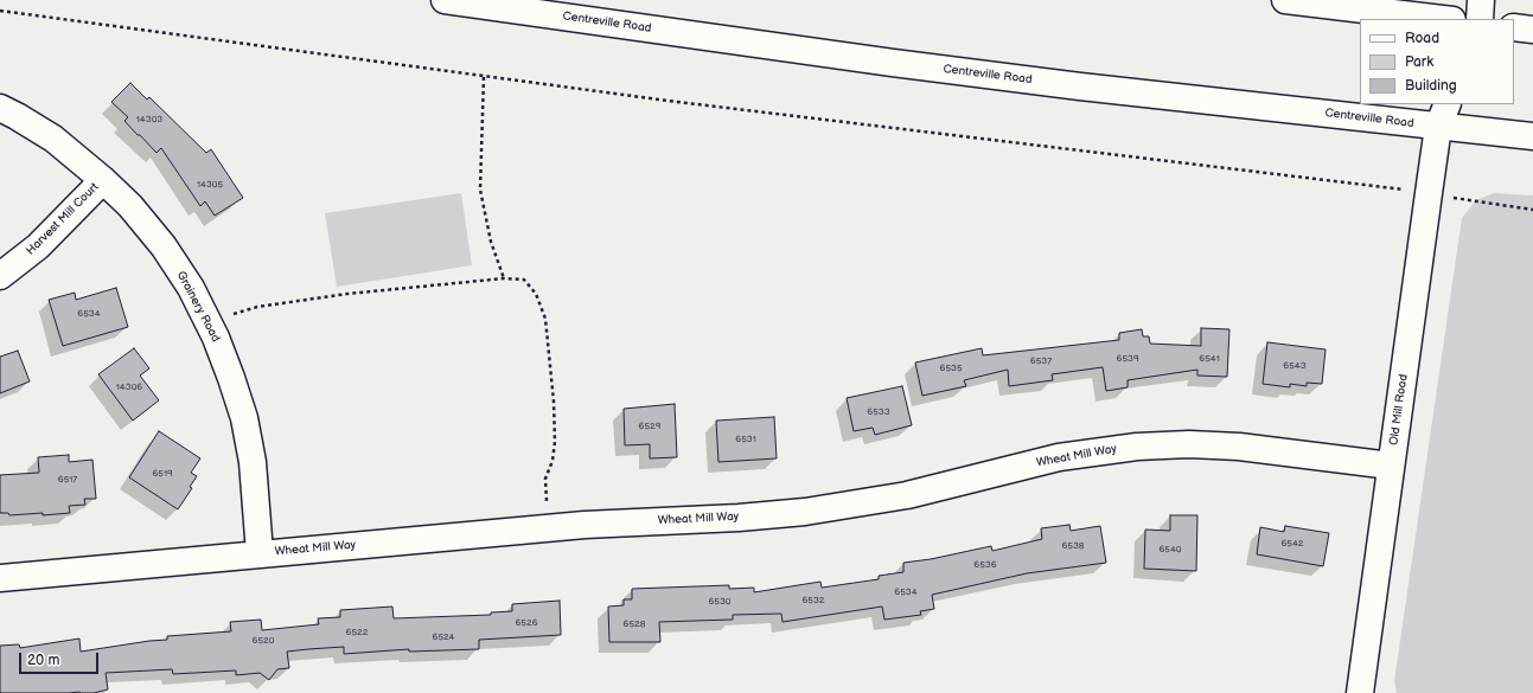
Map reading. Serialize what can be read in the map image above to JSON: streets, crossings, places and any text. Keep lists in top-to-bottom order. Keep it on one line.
{"streets":{"main road":["Centreville Road","Harvest Mill Court","Grainery Road","Old Mill Road","Wheat Mill Way"]},"crossings":[["Centreville Road","Old Mill Road"],["Harvest Mill Court","Grainery Road"],["Grainery Road","Wheat Mill Way"],["Old Mill Road","Wheat Mill Way"]],"house_numbers":["14303","14305","6534","6539","6541","6537","6543","6535","14306","6533","6529","6531","6519","6517","6542","6538","6540","6536","6534","6532","6530","6526","6528","6522","6524","6520"],"legend":["Road","Park","Building"],"scale_bar":"20 m"}
